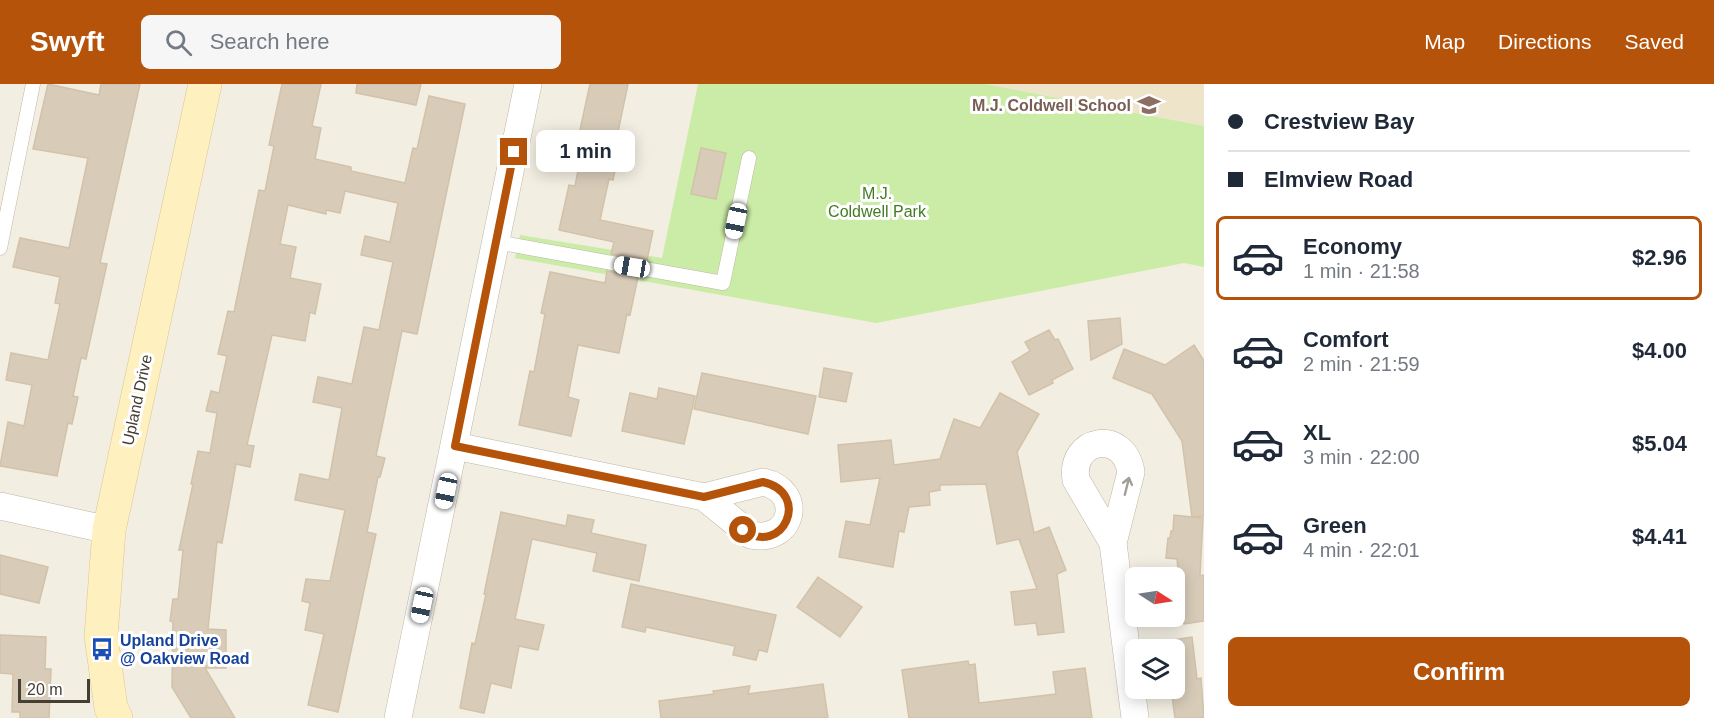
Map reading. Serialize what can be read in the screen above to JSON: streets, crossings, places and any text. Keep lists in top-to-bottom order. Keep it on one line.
{"streets":{"street":["Upland Drive"]},"parks":["M.J. Coldwell Park"],"places":{"school or university":["M.J. Coldwell School"],"bus stop":["Upland Drive @ Oakview Road"]},"scale_bar":"20 m","north":"right","page":{"header":"Swyft","search":"Search here","nav":["Map","Directions","Saved"],"banner":["Crestview Bay","Elmview Road"],"bubble":"1 min","list":[{"name":"Economy","note":"1 min · 21:58","value":"$2.96"},{"name":"Comfort","note":"2 min · 21:59","value":"$4.00"},{"name":"XL","note":"3 min · 22:00","value":"$5.04"},{"name":"Green","note":"4 min · 22:01","value":"$4.41"}],"buttons":"Confirm","scale":"20 m"}}
